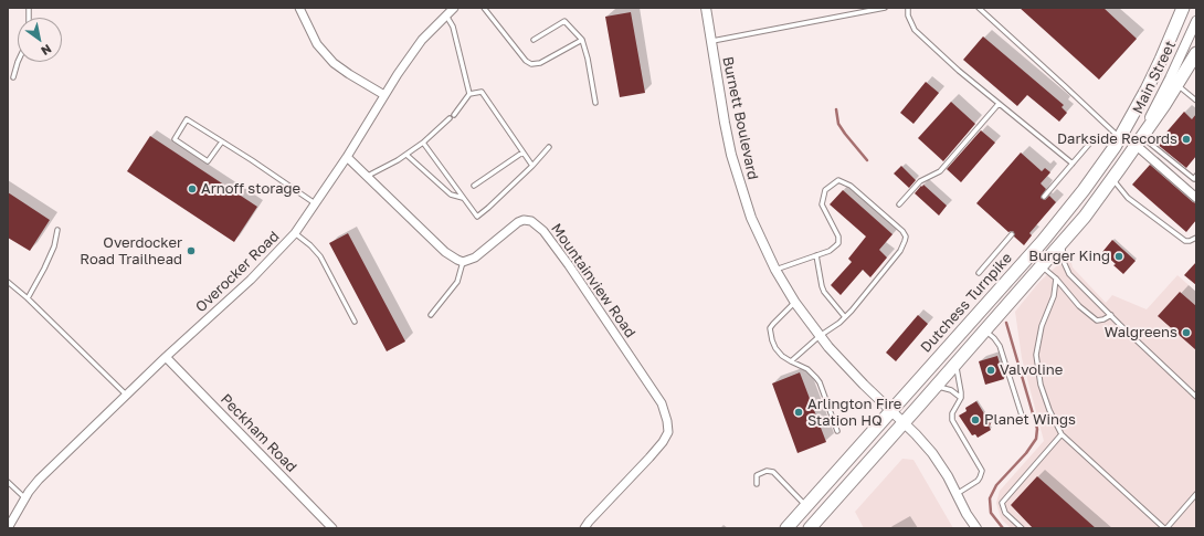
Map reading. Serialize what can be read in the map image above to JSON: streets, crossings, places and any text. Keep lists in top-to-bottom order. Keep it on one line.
{"streets":{"highway":["Dutchess Turnpike"],"street":["Main Street","Burnett Boulevard","Overocker Road","Mountainview Road","Peckham Road"]},"crossings":[["Main Street","Dutchess Turnpike"],["Burnett Boulevard","Dutchess Turnpike"],["Overocker Road","Peckham Road"]],"places":["Darkside Records","Arnoff storage","Overdocker Road Trailhead","Burger King","Walgreens","Valvoline","Arlington Fire Station HQ","Planet Wings"],"north":"bottom right"}
